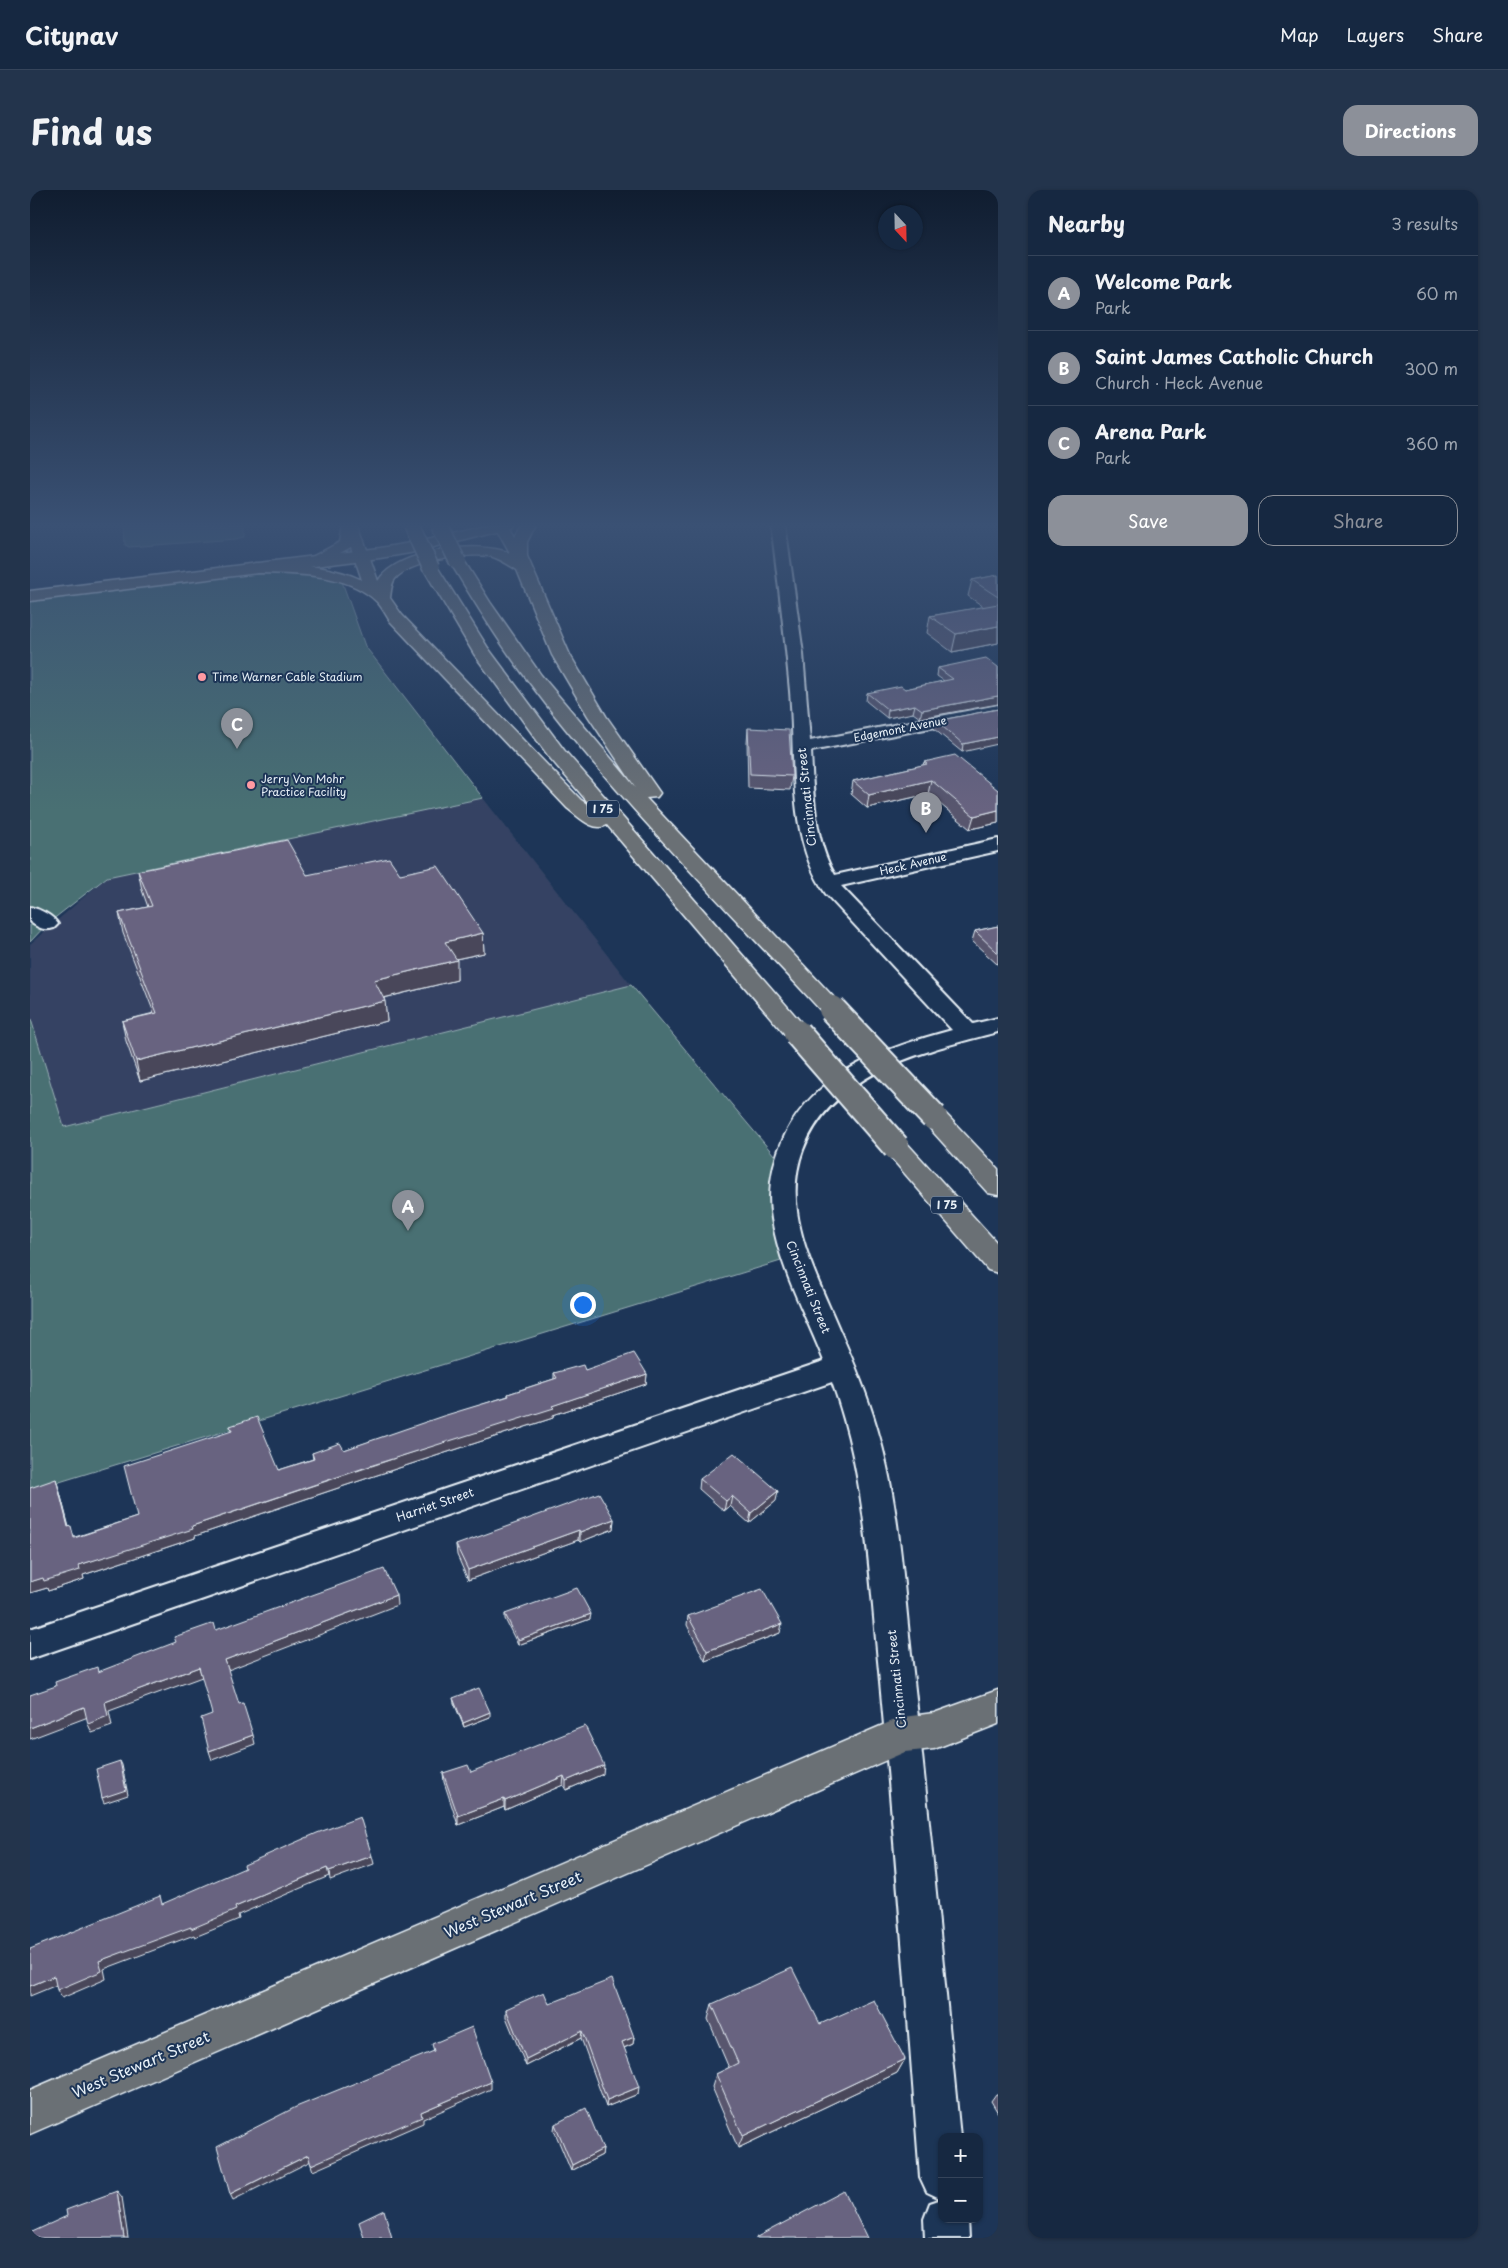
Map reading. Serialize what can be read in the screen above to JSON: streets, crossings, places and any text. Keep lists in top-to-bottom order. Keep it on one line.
{"streets":{"main road":["I 75","West Stewart Street"],"street":["Edgemont Avenue","Cincinnati Street","Heck Avenue","Harriet Street"]},"crossings":[["Edgemont Avenue","Cincinnati Street"],["Cincinnati Street","Heck Avenue"],["Cincinnati Street","Harriet Street"],["Cincinnati Street","West Stewart Street"]],"places":["Time Warner Cable Stadium","Jerry Von Mohr Practice Facility"],"north":"bottom","page":{"header":"Citynav","nav":["Map","Layers","Share"],"title":"Find us","buttons":["Directions",["Save","Share"]],"heading":["Nearby","3 results"],"list":[{"mark":"A","name":"Welcome Park","note":"Park","value":"60 m"},{"mark":"B","name":"Saint James Catholic Church","note":"Church · Heck Avenue","value":"300 m"},{"mark":"C","name":"Arena Park","note":"Park","value":"360 m"}],"pins":["C","B","A"],"map_buttons":["+","−"]}}
